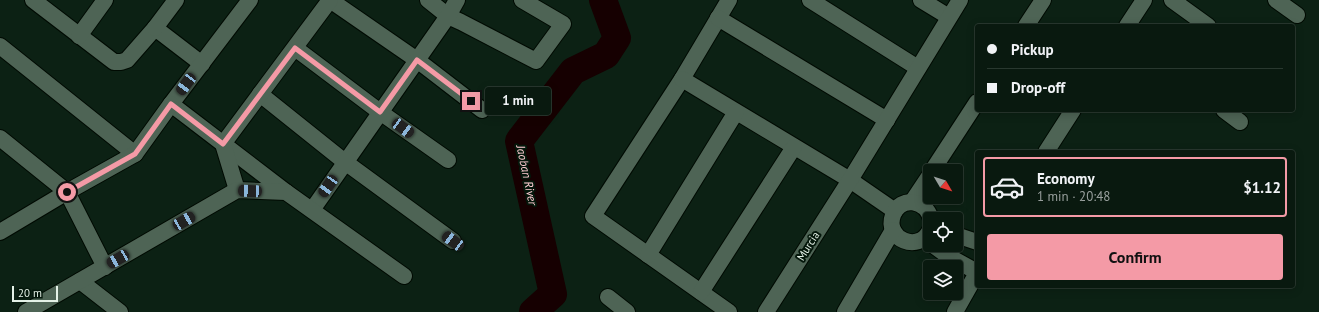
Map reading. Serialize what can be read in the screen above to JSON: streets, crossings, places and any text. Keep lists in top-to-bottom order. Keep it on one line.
{"streets":{"street":["Murcia"]},"water":["Jaoban River"],"scale_bar":"20 m","north":"bottom right","page":{"banner":["Pickup","Drop-off"],"bubble":"1 min","list":[{"name":"Economy","note":"1 min · 20:48","value":"$1.12"}],"buttons":"Confirm","scale":"20 m"}}
